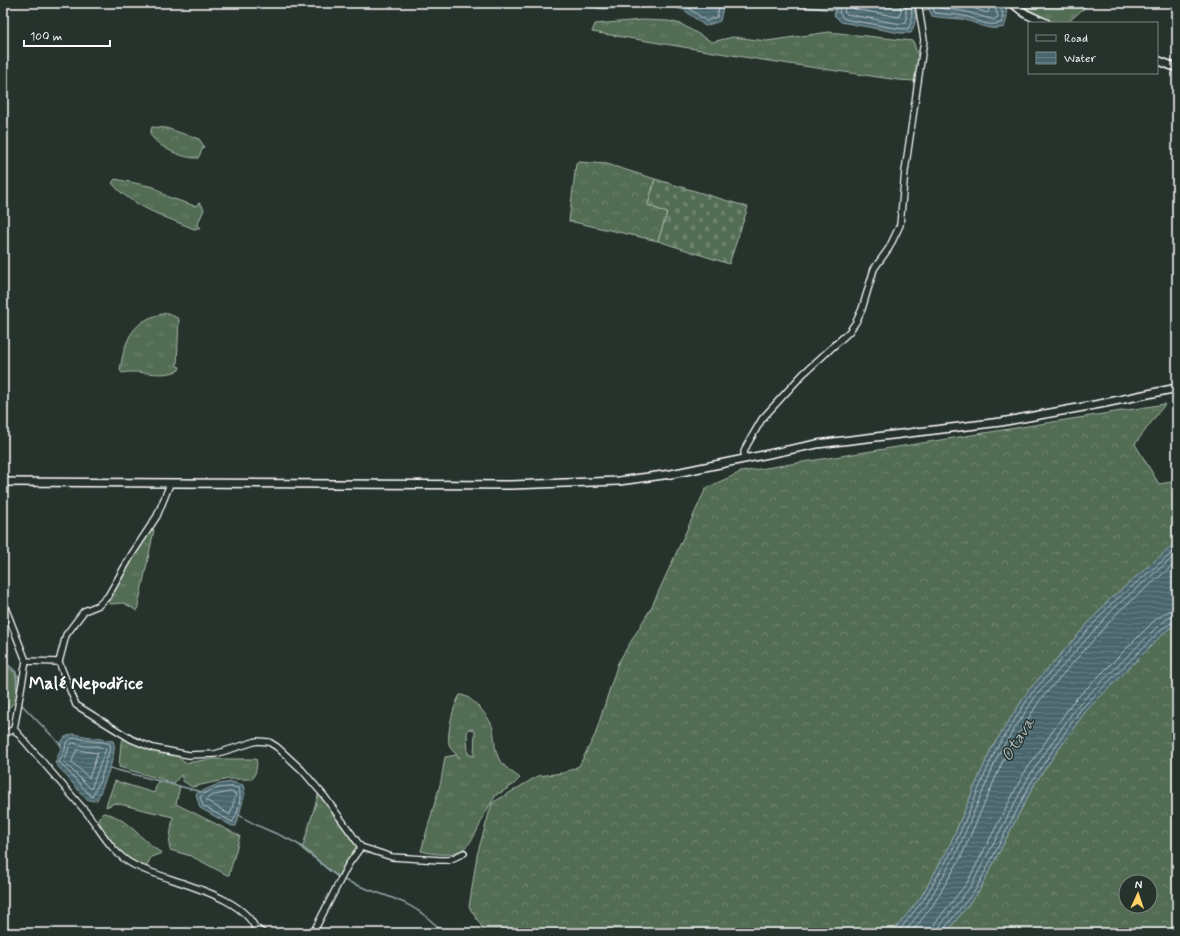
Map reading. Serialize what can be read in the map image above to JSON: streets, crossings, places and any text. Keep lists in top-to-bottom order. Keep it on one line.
{"districts":["Malé Nepodřice"],"water":["Otava"],"legend":["Road","Water"],"scale_bar":"100 m","north":"top"}
